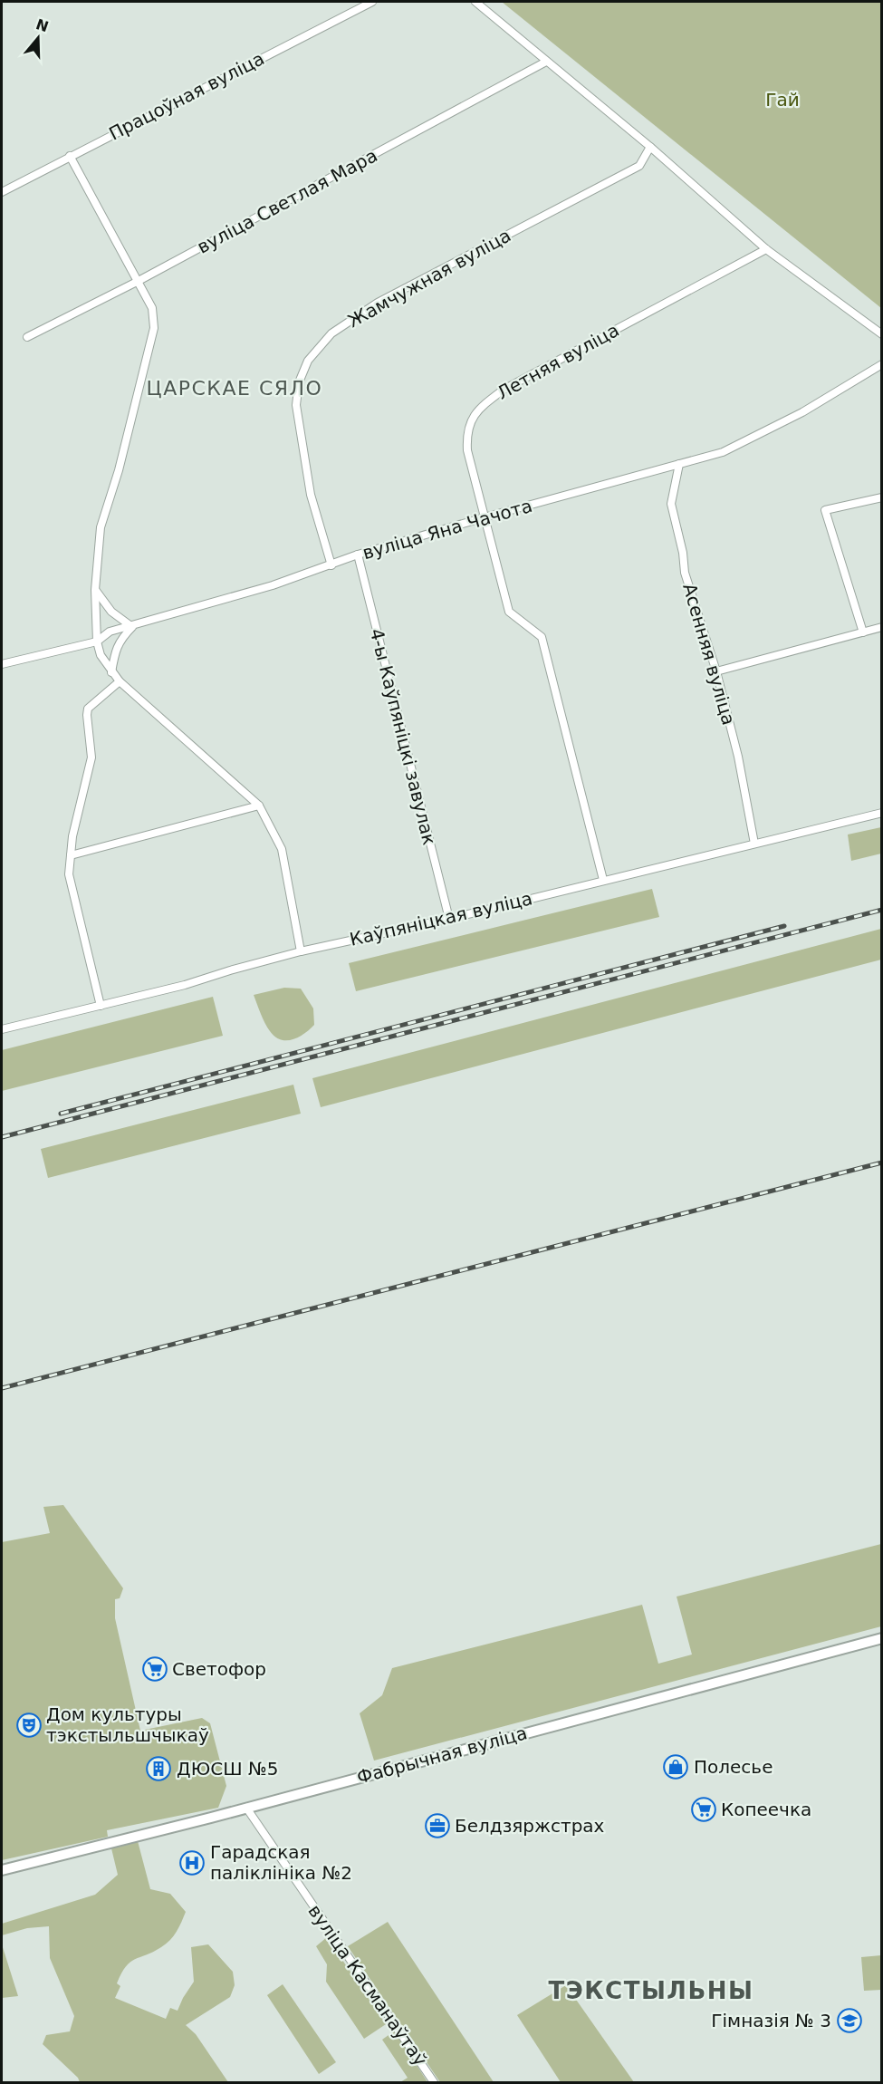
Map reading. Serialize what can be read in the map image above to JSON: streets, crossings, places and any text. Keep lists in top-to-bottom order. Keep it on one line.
{"streets":{"main road":["Фабрычная вуліца"],"street":["Працоўная вуліца","вуліца Светлая Мара","Жамчужная вуліца","Летняя вуліца","вуліца Яна Чачота","Асенняя вуліца","4-ы Каўпяніцкі завулак","Каўпяніцкая вуліца","вуліца Касманаўтаў"]},"crossings":[["Жамчужная вуліца","вуліца Яна Чачота"],["Летняя вуліца","вуліца Яна Чачота"],["Летняя вуліца","Каўпяніцкая вуліца"],["вуліца Яна Чачота","Асенняя вуліца"],["вуліца Яна Чачота","4-ы Каўпяніцкі завулак"],["Асенняя вуліца","Каўпяніцкая вуліца"],["4-ы Каўпяніцкі завулак","Каўпяніцкая вуліца"],["Фабрычная вуліца","вуліца Касманаўтаў"]],"districts":["ЦАРСКАЕ СЯЛО","ТЭКСТЫЛЬНЫ"],"parks":["Гай"],"places":{"supermarket":["Светофор","Копеечка"],"theatre":["Дом культуры тэкстыльшчыкаў"],"shop":["Полесье"],"building":["ДЮСШ №5"],"office":["Белдзяржстрах"],"hospital":["Гарадская паліклініка №2"],"school or university":["Гімназія № 3"]},"north":"top"}
